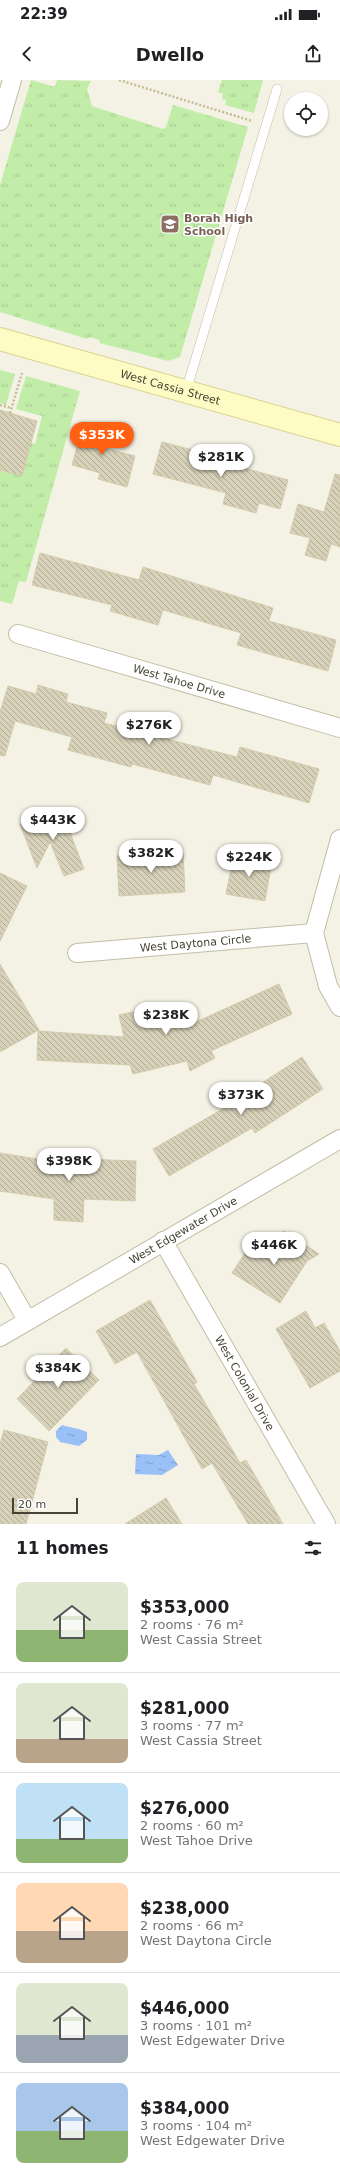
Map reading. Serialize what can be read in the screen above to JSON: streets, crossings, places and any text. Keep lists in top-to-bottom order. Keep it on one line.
{"streets":{"street":["West Cassia Street","West Tahoe Drive","West Daytona Circle","West Edgewater Drive","West Colonial Drive"]},"crossings":[["West Edgewater Drive","West Colonial Drive"]],"places":{"school or university":["Borah High School"]},"scale_bar":"20 m","page":{"status":"22:39","header":"Dwello","price":["$353K","$281K","$276K","$443K","$382K","$224K","$238K","$373K","$398K","$446K","$384K"],"scale":"20 m","heading":"11 homes","list":[{"name":"$353,000","note":"2 rooms · 76 m² · West Cassia Street"},{"name":"$281,000","note":"3 rooms · 77 m² · West Cassia Street"},{"name":"$276,000","note":"2 rooms · 60 m² · West Tahoe Drive"},{"name":"$238,000","note":"2 rooms · 66 m² · West Daytona Circle"},{"name":"$446,000","note":"3 rooms · 101 m² · West Edgewater Drive"},{"name":"$384,000","note":"3 rooms · 104 m² · West Edgewater Drive"}]}}
